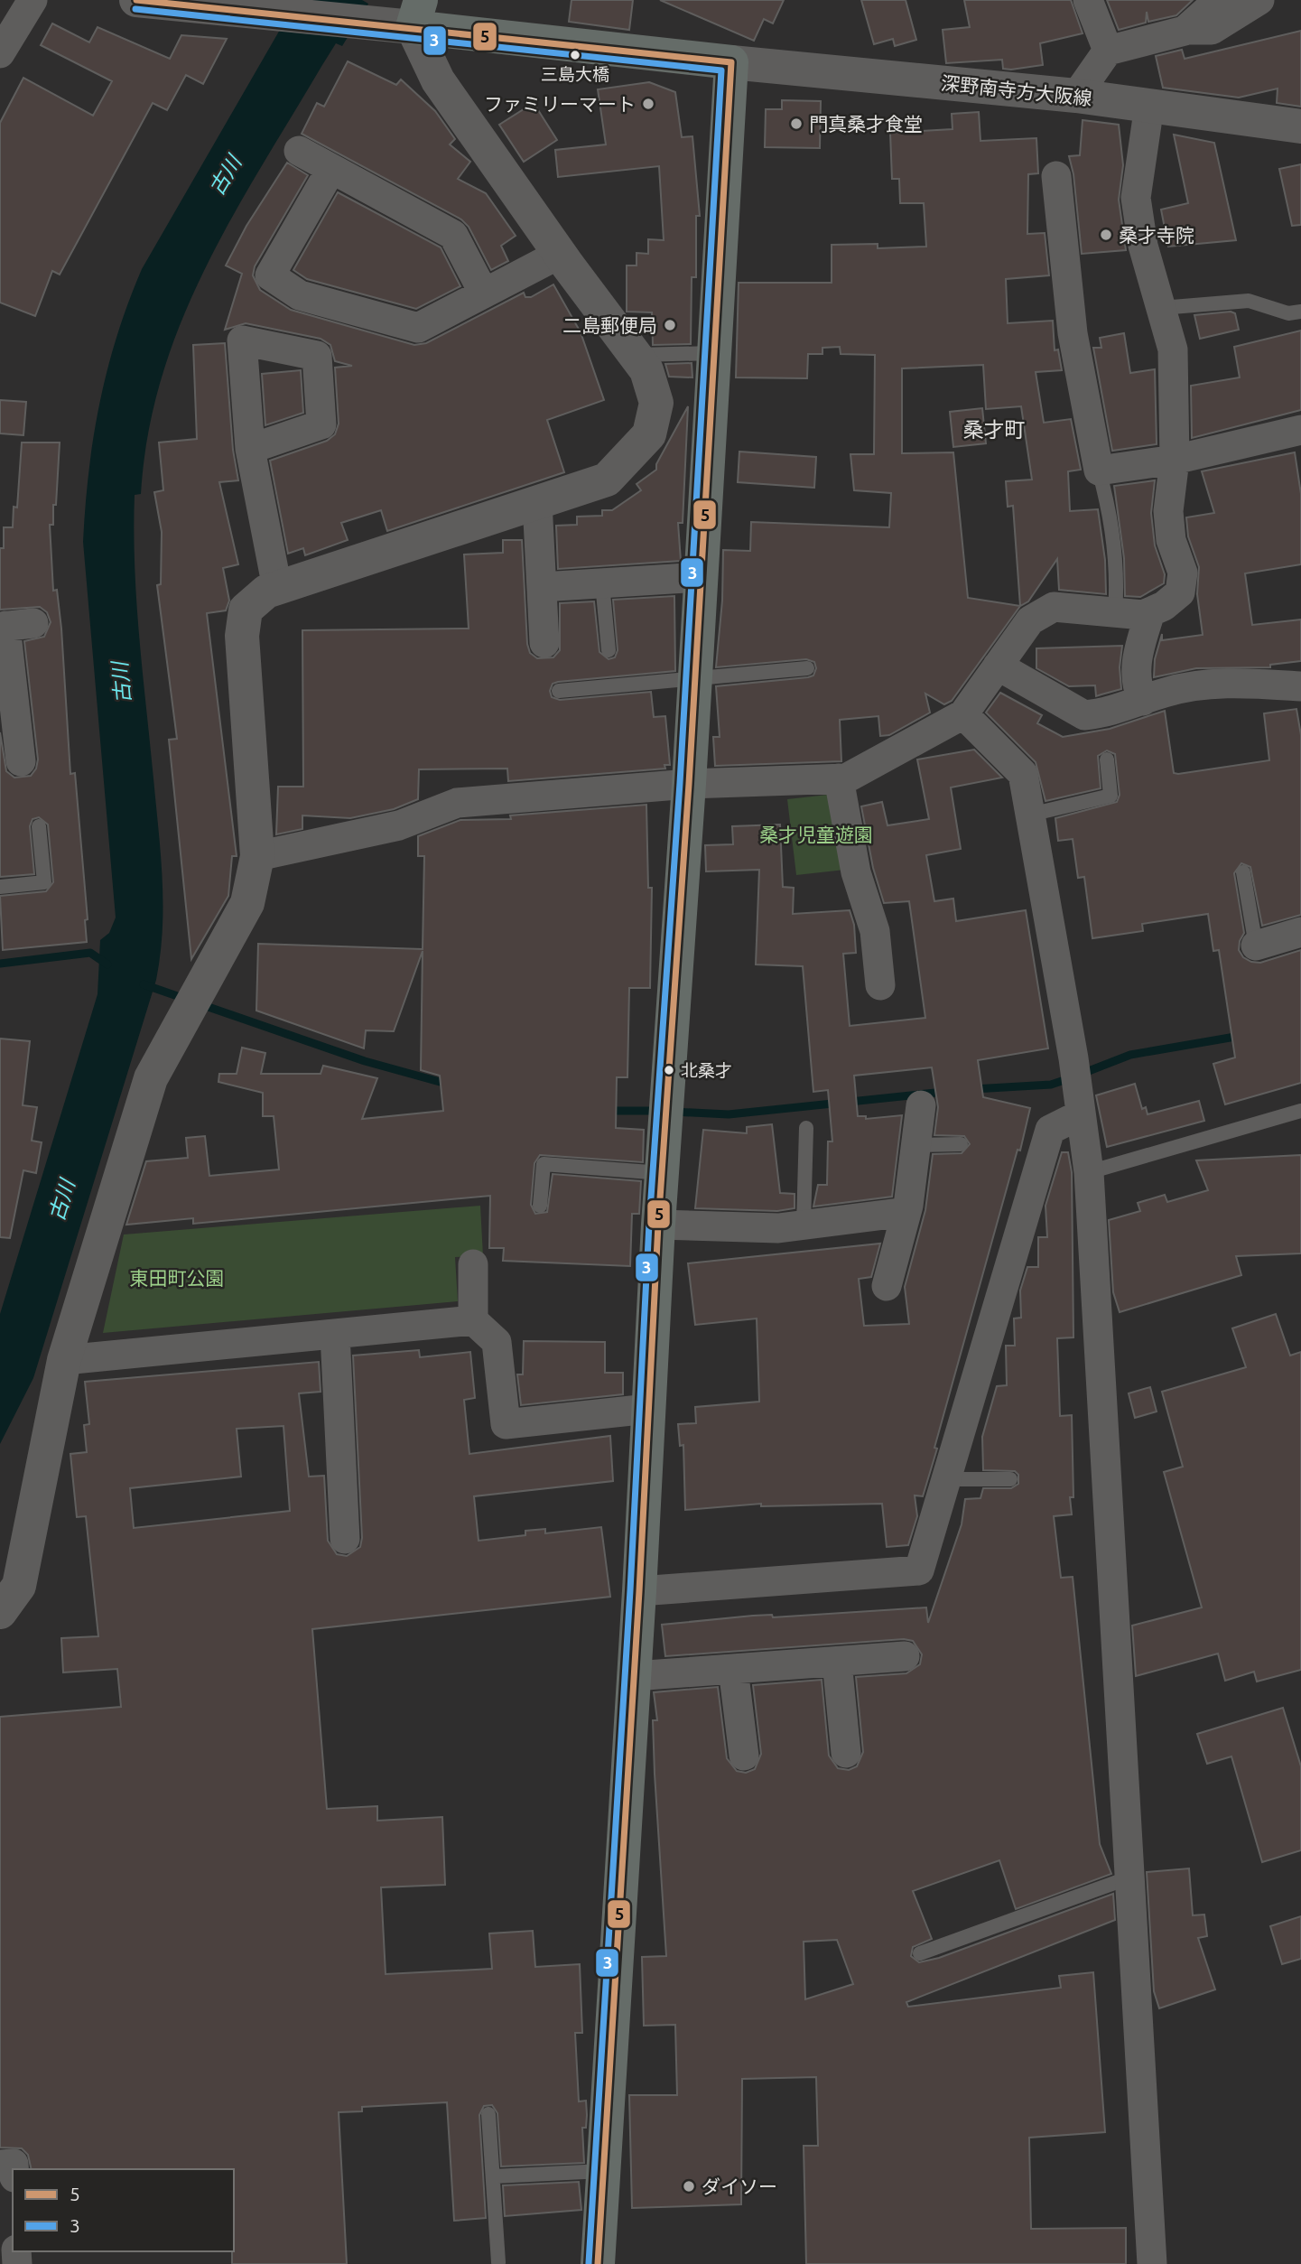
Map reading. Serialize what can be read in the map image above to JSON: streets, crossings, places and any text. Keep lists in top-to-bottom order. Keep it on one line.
{"streets":{"street":["深野南寺方大阪線"]},"districts":["桑才町"],"water":["古川"],"parks":["桑才児童遊園","東田町公園"],"places":["三島大橋","ファミリーマート","門真桑才食堂","桑才寺院","二島郵便局","北桑才","ダイソー"],"lines":["transit line 5","transit line 3"],"legend":["5","3"]}
